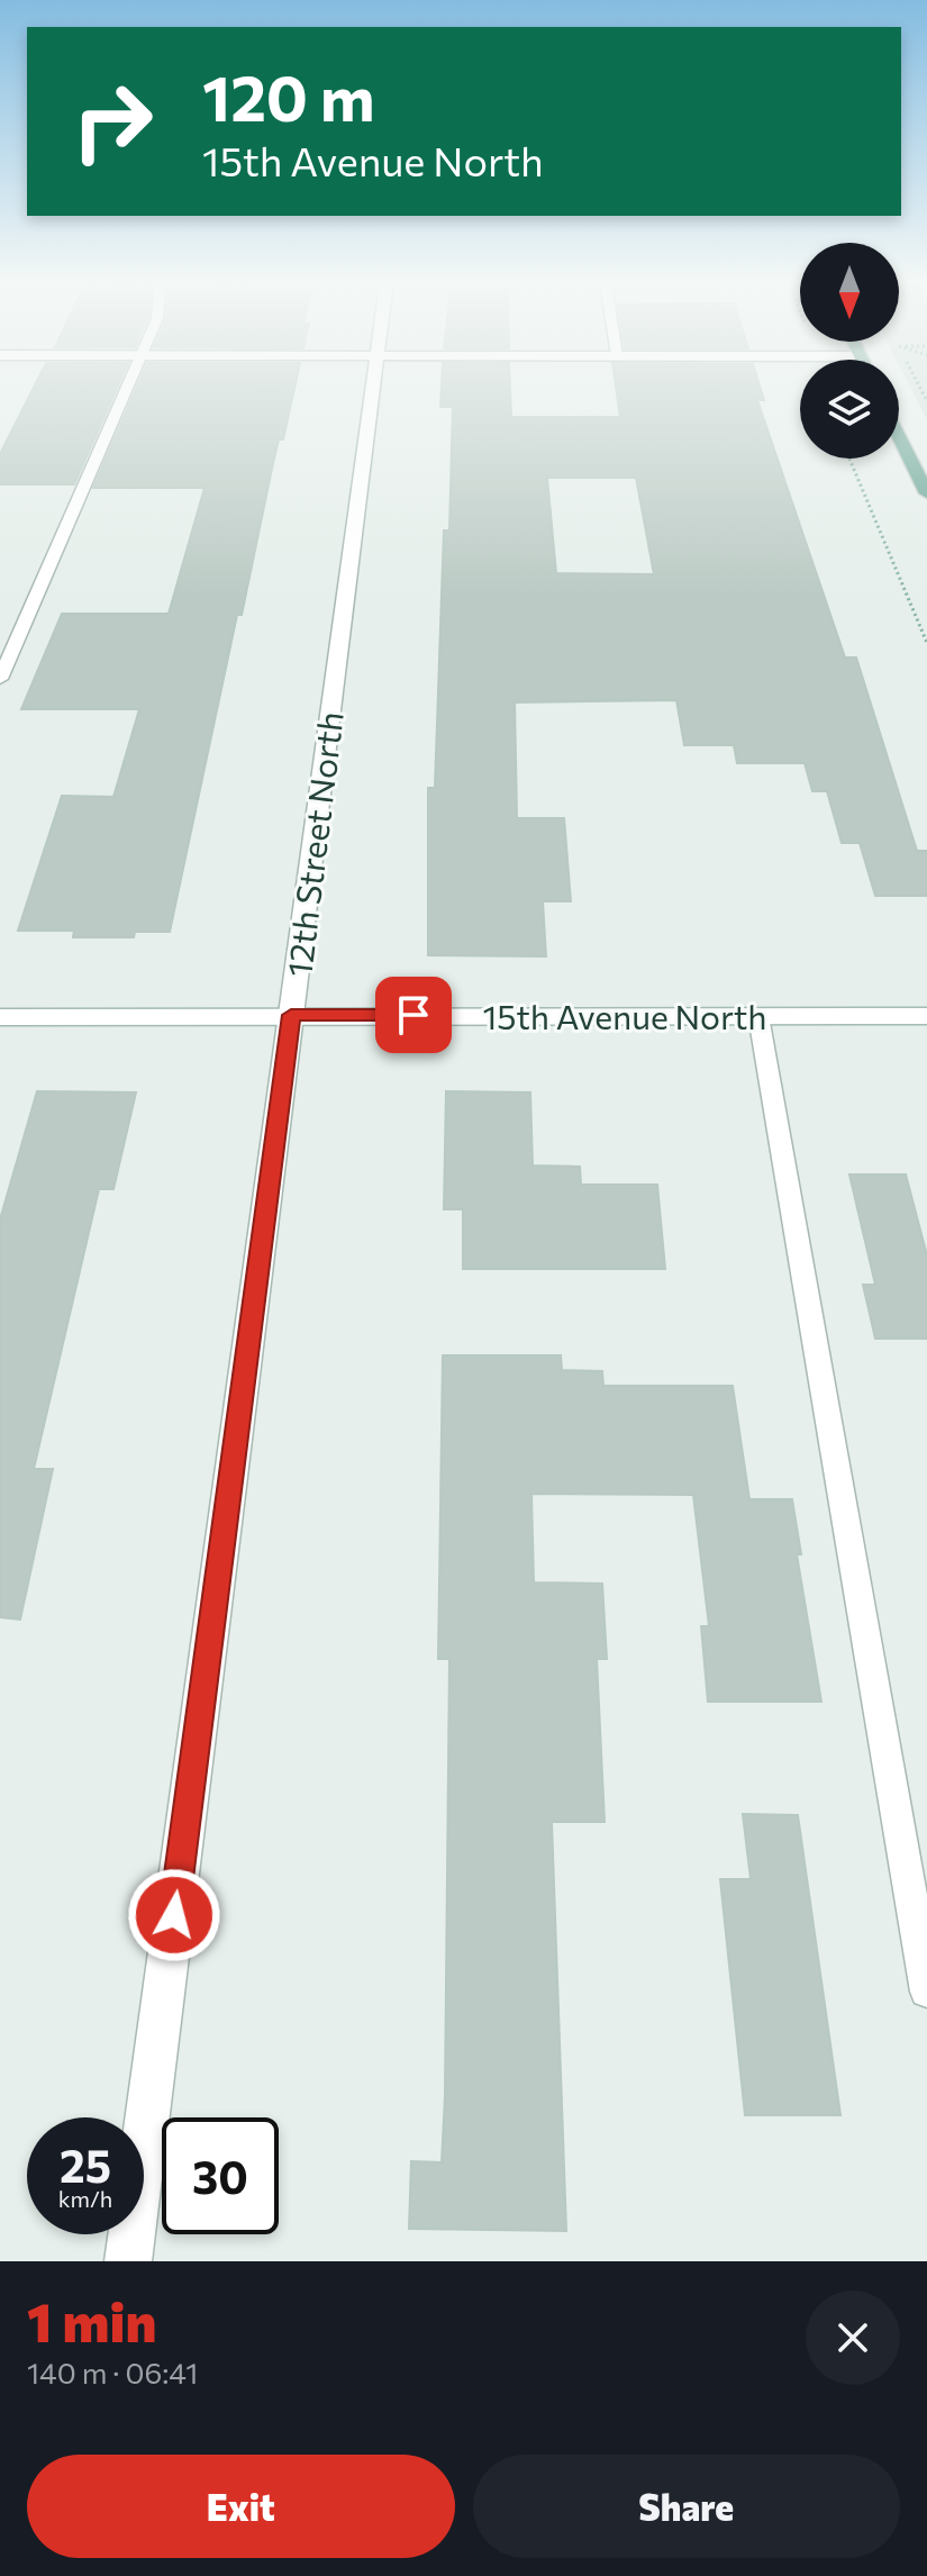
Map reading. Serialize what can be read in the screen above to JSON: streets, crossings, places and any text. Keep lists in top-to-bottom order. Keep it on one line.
{"streets":{"street":["12th Street North","15th Avenue North"]},"crossings":[["12th Street North","15th Avenue North"]],"north":"bottom","page":{"turn":["120 m","15th Avenue North"],"speed":"25 km/h","limit":"30","heading":["1 min","140 m · 06:41"],"buttons":["Exit","Share"]}}
